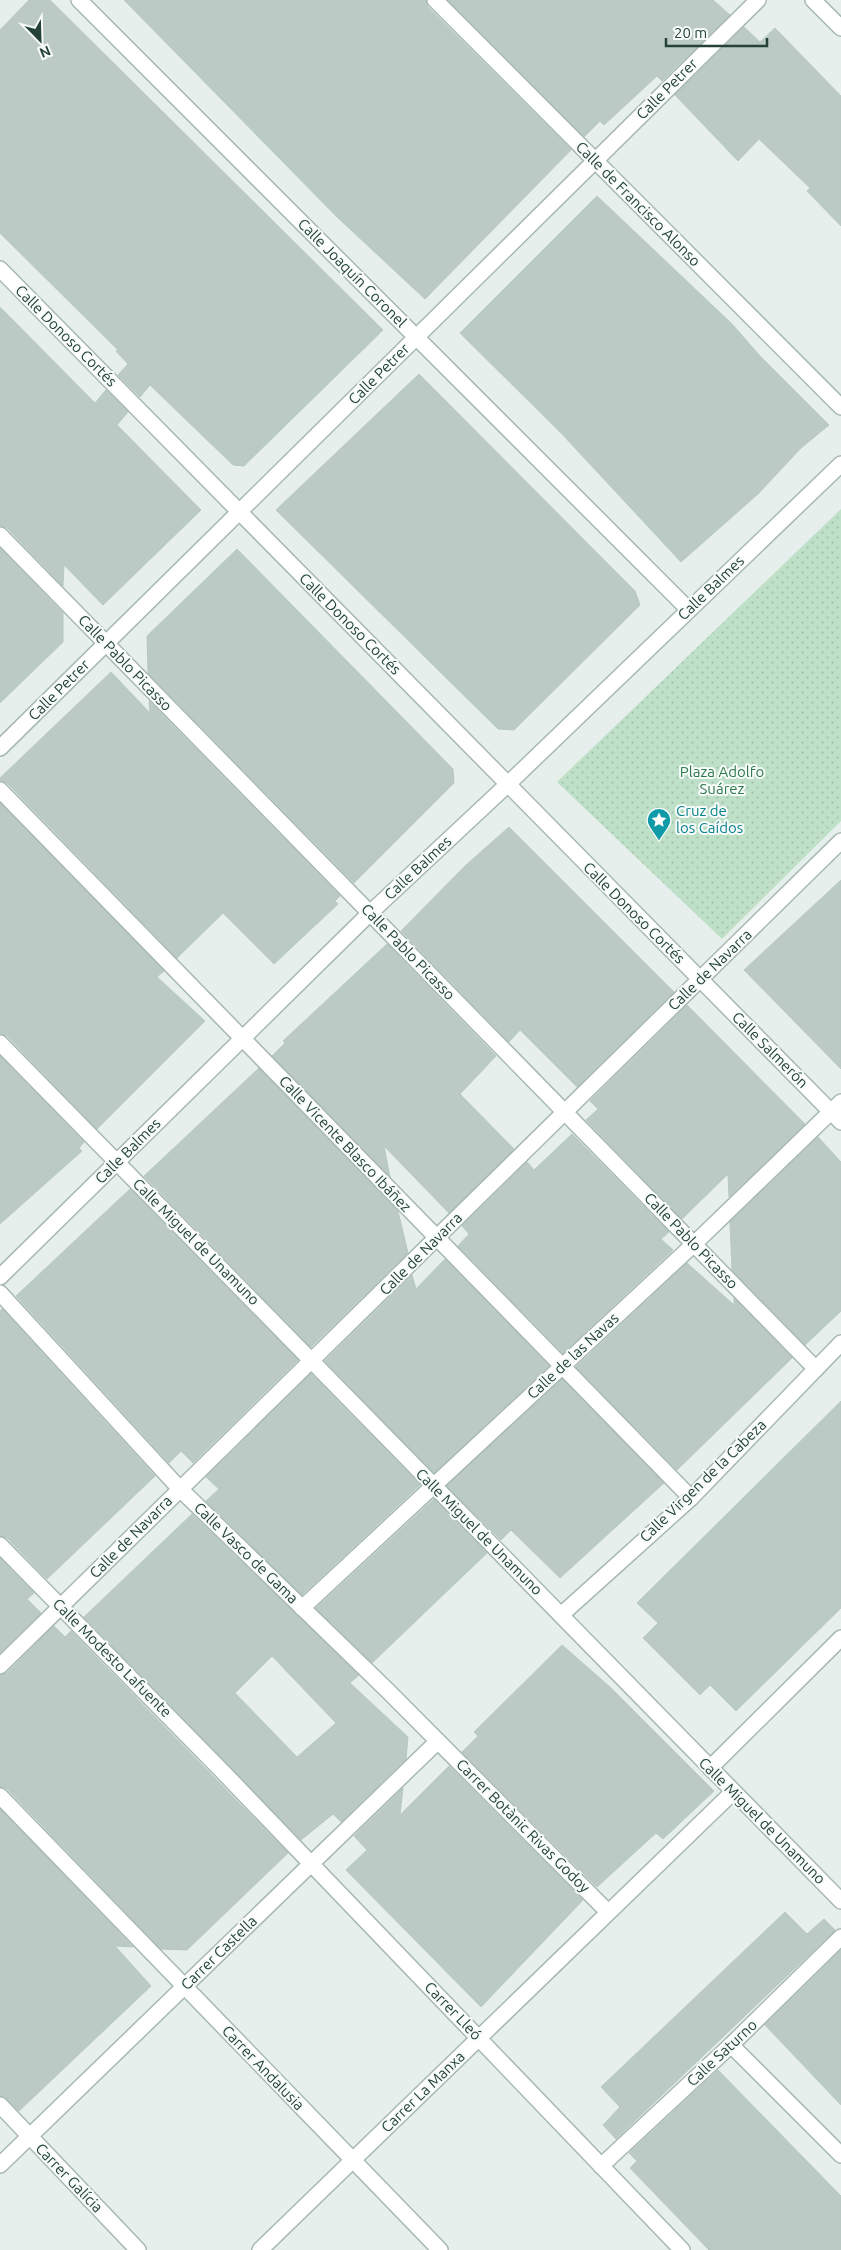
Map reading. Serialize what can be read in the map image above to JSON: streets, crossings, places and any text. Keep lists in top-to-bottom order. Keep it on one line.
{"streets":{"street":["Calle Petrer","Calle de Francisco Alonso","Calle Joaquín Coronel","Calle Donoso Cortés","Calle Balmes","Calle Pablo Picasso","Calle de Navarra","Calle Salmerón","Calle Vicente Blasco Ibáñez","Calle Miguel de Unamuno","Calle de las Navas","Calle Virgen de la Cabeza","Calle Vasco de Gama","Calle Modesto Lafuente","Carrer Botànic Rivas Godoy","Carrer Castella","Carrer Lleó","Calle Saturno","Carrer Andalusia","Carrer La Manxa","Carrer Galícia"]},"crossings":[["Calle Petrer","Calle de Francisco Alonso"],["Calle Petrer","Calle Joaquín Coronel"],["Calle Petrer","Calle Donoso Cortés"],["Calle Petrer","Calle Pablo Picasso"],["Calle Joaquín Coronel","Calle Balmes"],["Calle Donoso Cortés","Calle Balmes"],["Calle Donoso Cortés","Calle de Navarra"],["Calle Donoso Cortés","Calle Salmerón"],["Calle Balmes","Calle Pablo Picasso"],["Calle Balmes","Calle Vicente Blasco Ibáñez"],["Calle Balmes","Calle Miguel de Unamuno"],["Calle Pablo Picasso","Calle de Navarra"],["Calle Pablo Picasso","Calle de las Navas"],["Calle Pablo Picasso","Calle Virgen de la Cabeza"],["Calle de Navarra","Calle Salmerón"],["Calle de Navarra","Calle Vicente Blasco Ibáñez"],["Calle de Navarra","Calle Miguel de Unamuno"],["Calle de Navarra","Calle Vasco de Gama"],["Calle de Navarra","Calle Modesto Lafuente"],["Calle Salmerón","Calle de las Navas"],["Calle Vicente Blasco Ibáñez","Calle de las Navas"],["Calle Vicente Blasco Ibáñez","Calle Virgen de la Cabeza"],["Calle Miguel de Unamuno","Calle de las Navas"],["Calle Miguel de Unamuno","Calle Virgen de la Cabeza"],["Calle Miguel de Unamuno","Carrer La Manxa"],["Calle de las Navas","Calle Vasco de Gama"],["Calle Vasco de Gama","Carrer Botànic Rivas Godoy"],["Calle Vasco de Gama","Carrer Castella"],["Calle Modesto Lafuente","Carrer Lleó"],["Carrer Botànic Rivas Godoy","Carrer Castella"],["Carrer Botànic Rivas Godoy","Carrer La Manxa"],["Carrer Castella","Carrer Lleó"],["Carrer Castella","Carrer Andalusia"],["Carrer Castella","Carrer Galícia"],["Carrer Lleó","Calle Saturno"],["Carrer Lleó","Carrer La Manxa"],["Carrer Andalusia","Carrer La Manxa"]],"parks":["Plaza Adolfo Suárez"],"places":{"place":["Cruz de los Caídos"]},"scale_bar":"20 m","north":"bottom right"}
